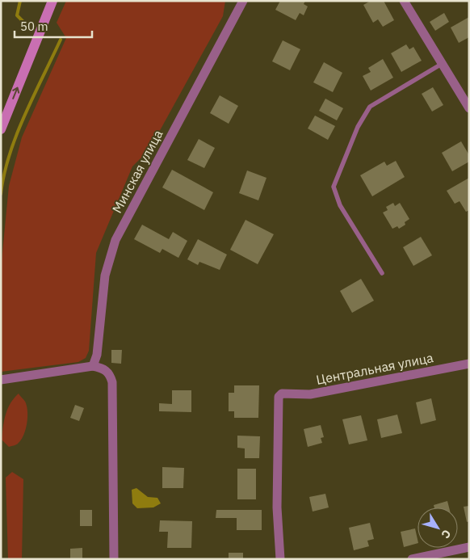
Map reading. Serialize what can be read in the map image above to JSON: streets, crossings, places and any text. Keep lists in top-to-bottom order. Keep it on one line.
{"streets":{"street":["Минская улица","Центральная улица"]},"scale_bar":"50 m","north":"bottom right"}
